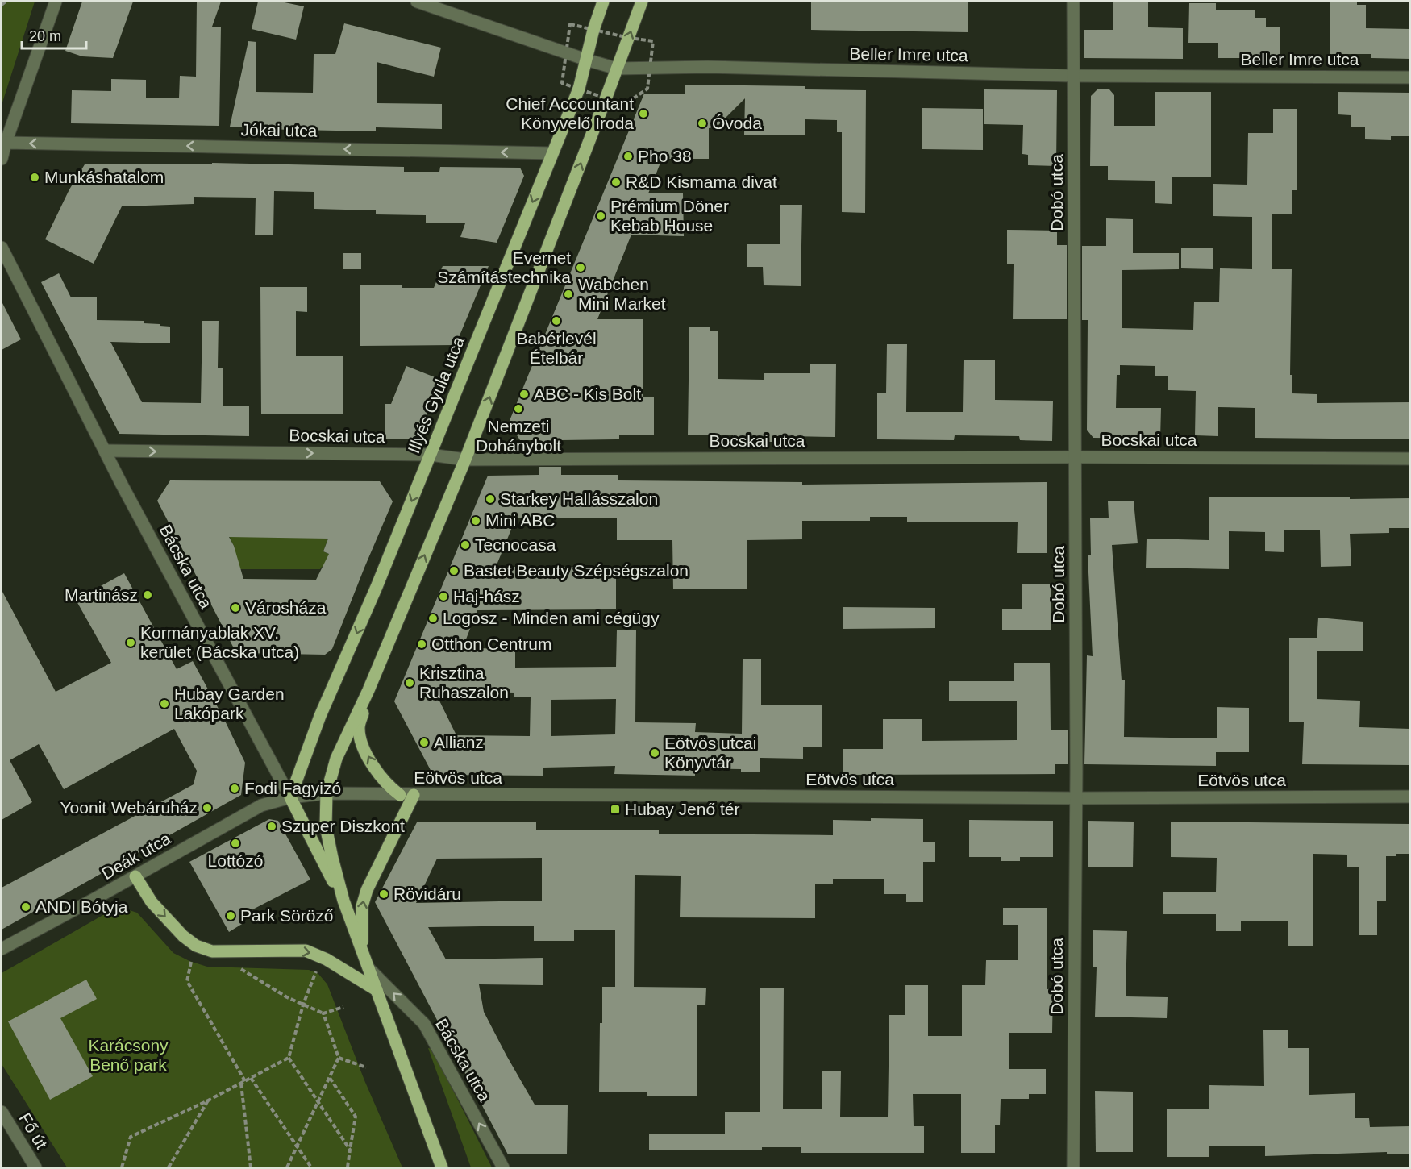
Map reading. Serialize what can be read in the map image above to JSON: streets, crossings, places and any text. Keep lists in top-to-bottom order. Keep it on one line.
{"streets":{"main road":["Illyés Gyula utca","Bácska utca"],"street":["Beller Imre utca","Jókai utca","Dobó utca","Bocskai utca","Eötvös utca","Deák utca","Fő út"]},"crossings":[["Beller Imre utca","Dobó utca"],["Beller Imre utca","Illyés Gyula utca"],["Jókai utca","Illyés Gyula utca"],["Dobó utca","Bocskai utca"],["Dobó utca","Eötvös utca"],["Illyés Gyula utca","Bocskai utca"],["Illyés Gyula utca","Bácska utca"],["Illyés Gyula utca","Eötvös utca"],["Illyés Gyula utca","Deák utca"],["Bocskai utca","Bácska utca"],["Bácska utca","Eötvös utca"],["Bácska utca","Deák utca"],["Eötvös utca","Deák utca"]],"one_way":["Jókai utca"],"parks":["Karácsony Benő park"],"places":{"other":["Chief Accountant Könyvelő Iroda","Óvoda","Pho 38","Munkáshatalom","R&D Kismama divat","Prémium Döner Kebab House","Evernet Számítástechnika","Wabchen Mini Market","Babérlevél Ételbár","ABC - Kis Bolt","Nemzeti Dohánybolt","Starkey Hallásszalon","Mini ABC","Tecnocasa","Bastet Beauty Szépségszalon","Martinász","Haj-hász","Városháza","Logosz - Minden ami cégügy","Kormányablak XV. kerület (Bácska utca)","Otthon Centrum","Krisztina Ruhaszalon","Hubay Garden Lakópark","Allianz","Eötvös utcai Könyvtár","Fodi Fagyizó","Yoonit Webáruház","Szuper Diszkont","Lottózó","Rövidáru","ANDI Bótyja","Park Söröző"],"transit":["Hubay Jenő tér"]},"scale_bar":"20 m"}
